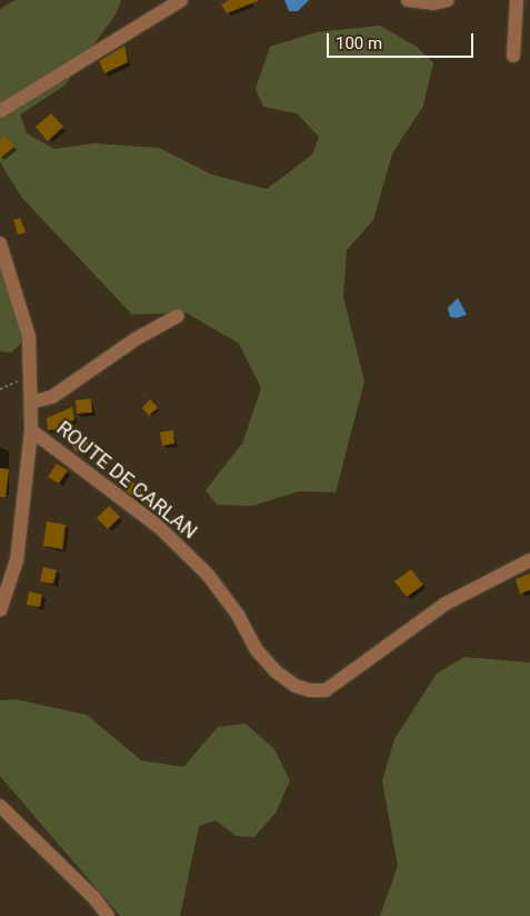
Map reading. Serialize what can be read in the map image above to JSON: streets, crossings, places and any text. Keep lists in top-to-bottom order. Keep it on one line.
{"streets":{"street":["ROUTE DE CARLAN"]},"scale_bar":"100 m"}
